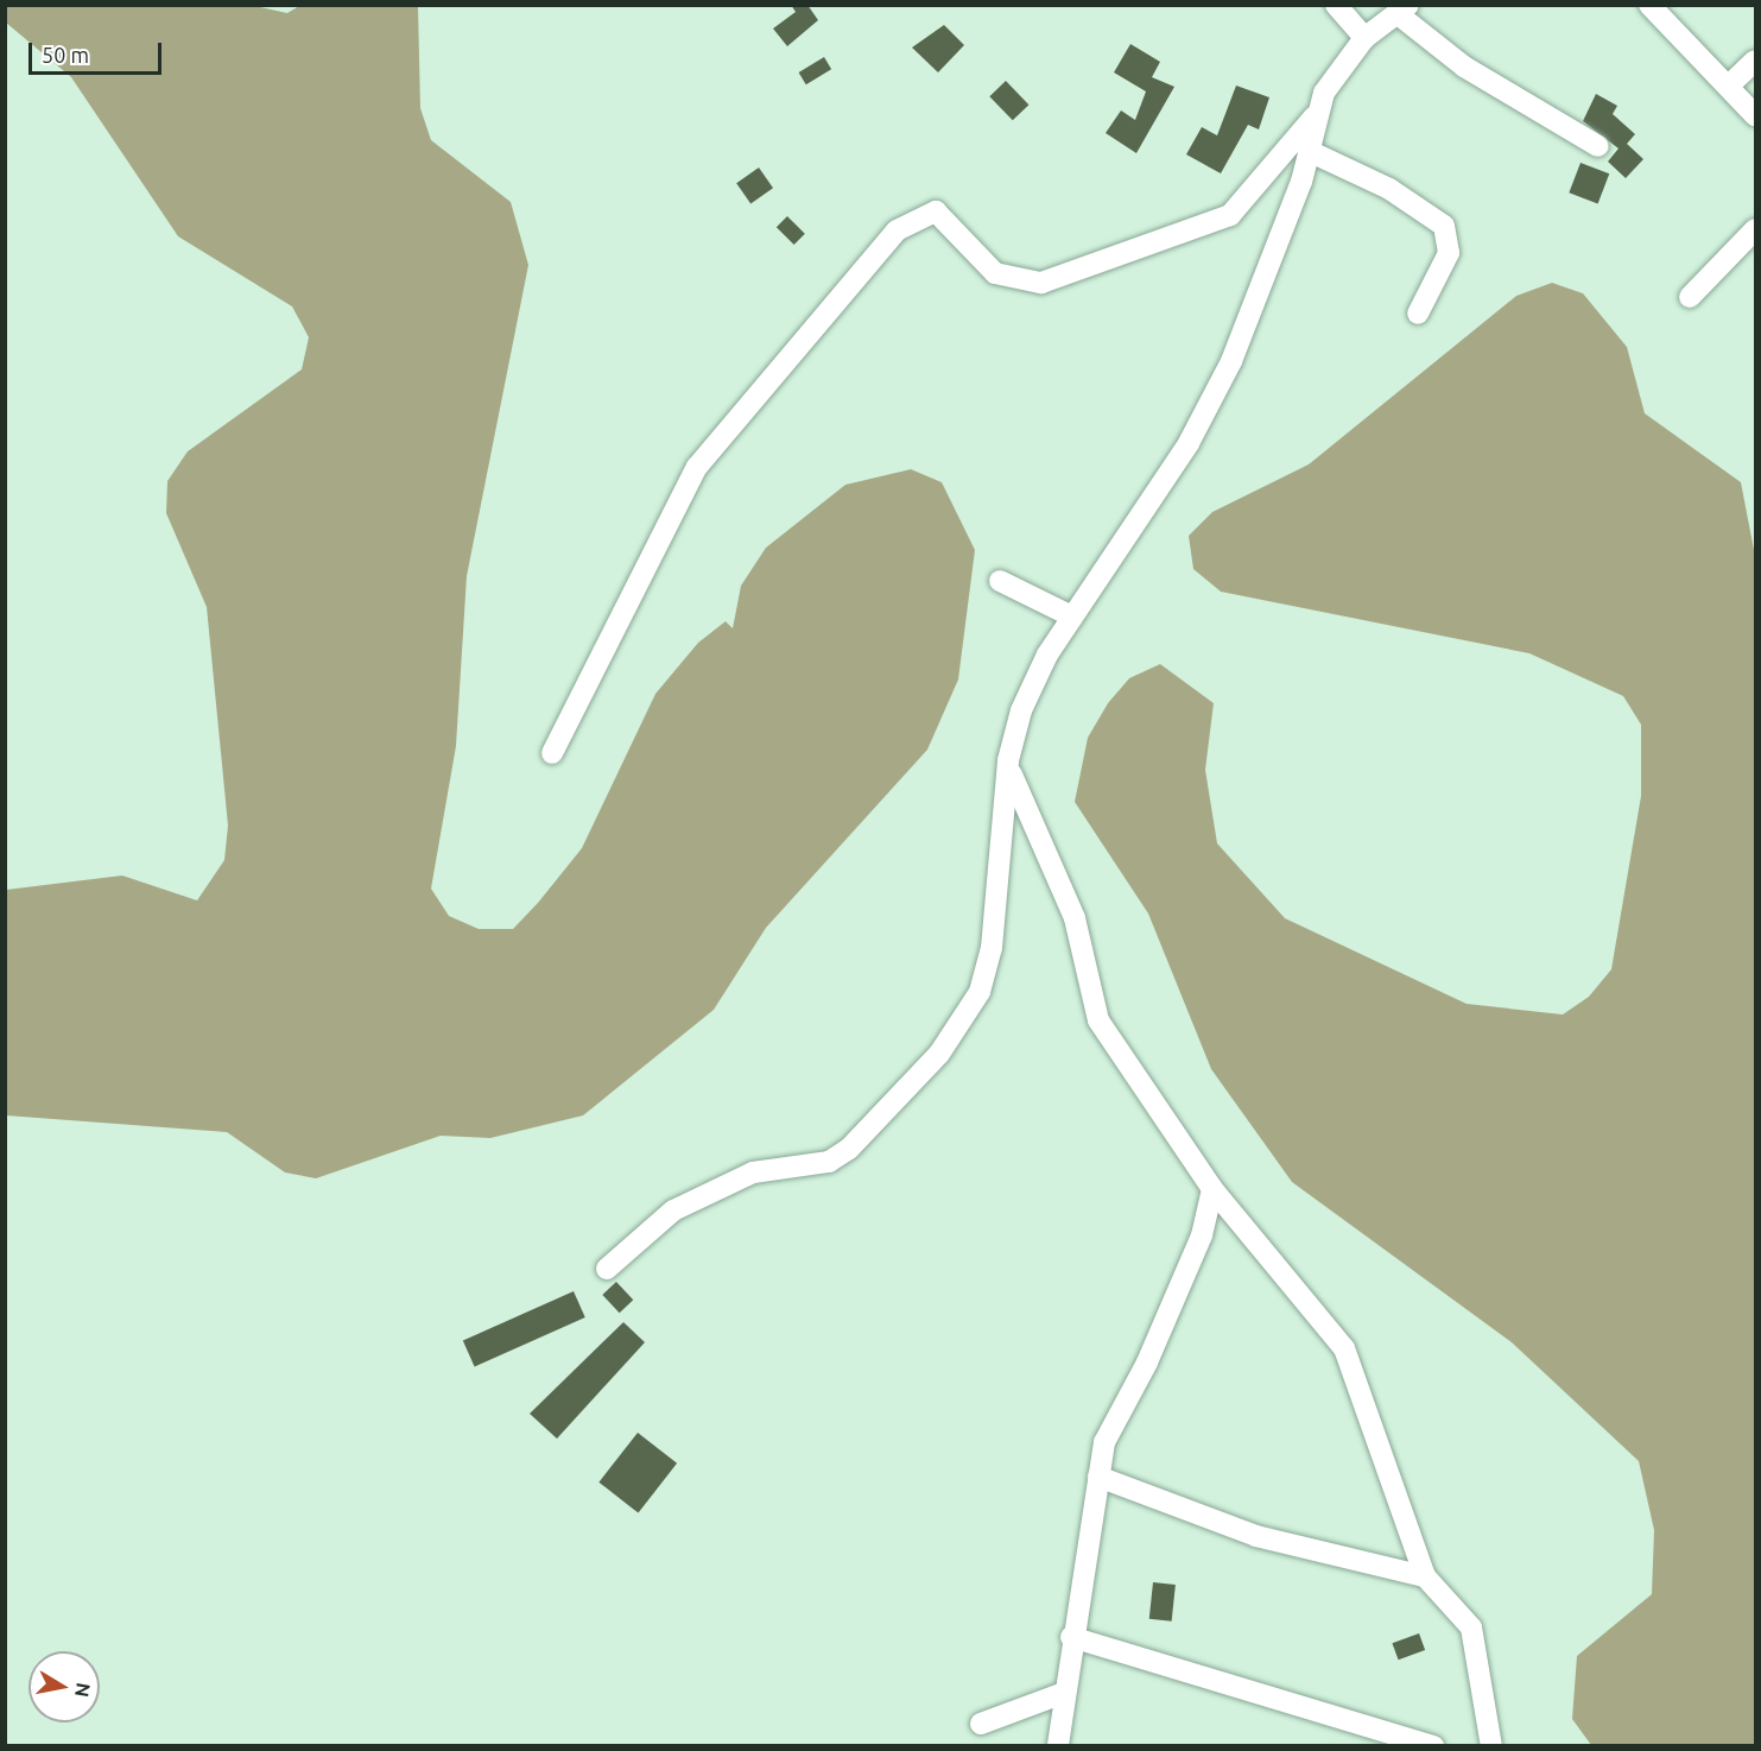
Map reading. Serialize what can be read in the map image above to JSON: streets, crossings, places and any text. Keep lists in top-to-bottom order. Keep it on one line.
{"scale_bar":"50 m","north":"right"}
